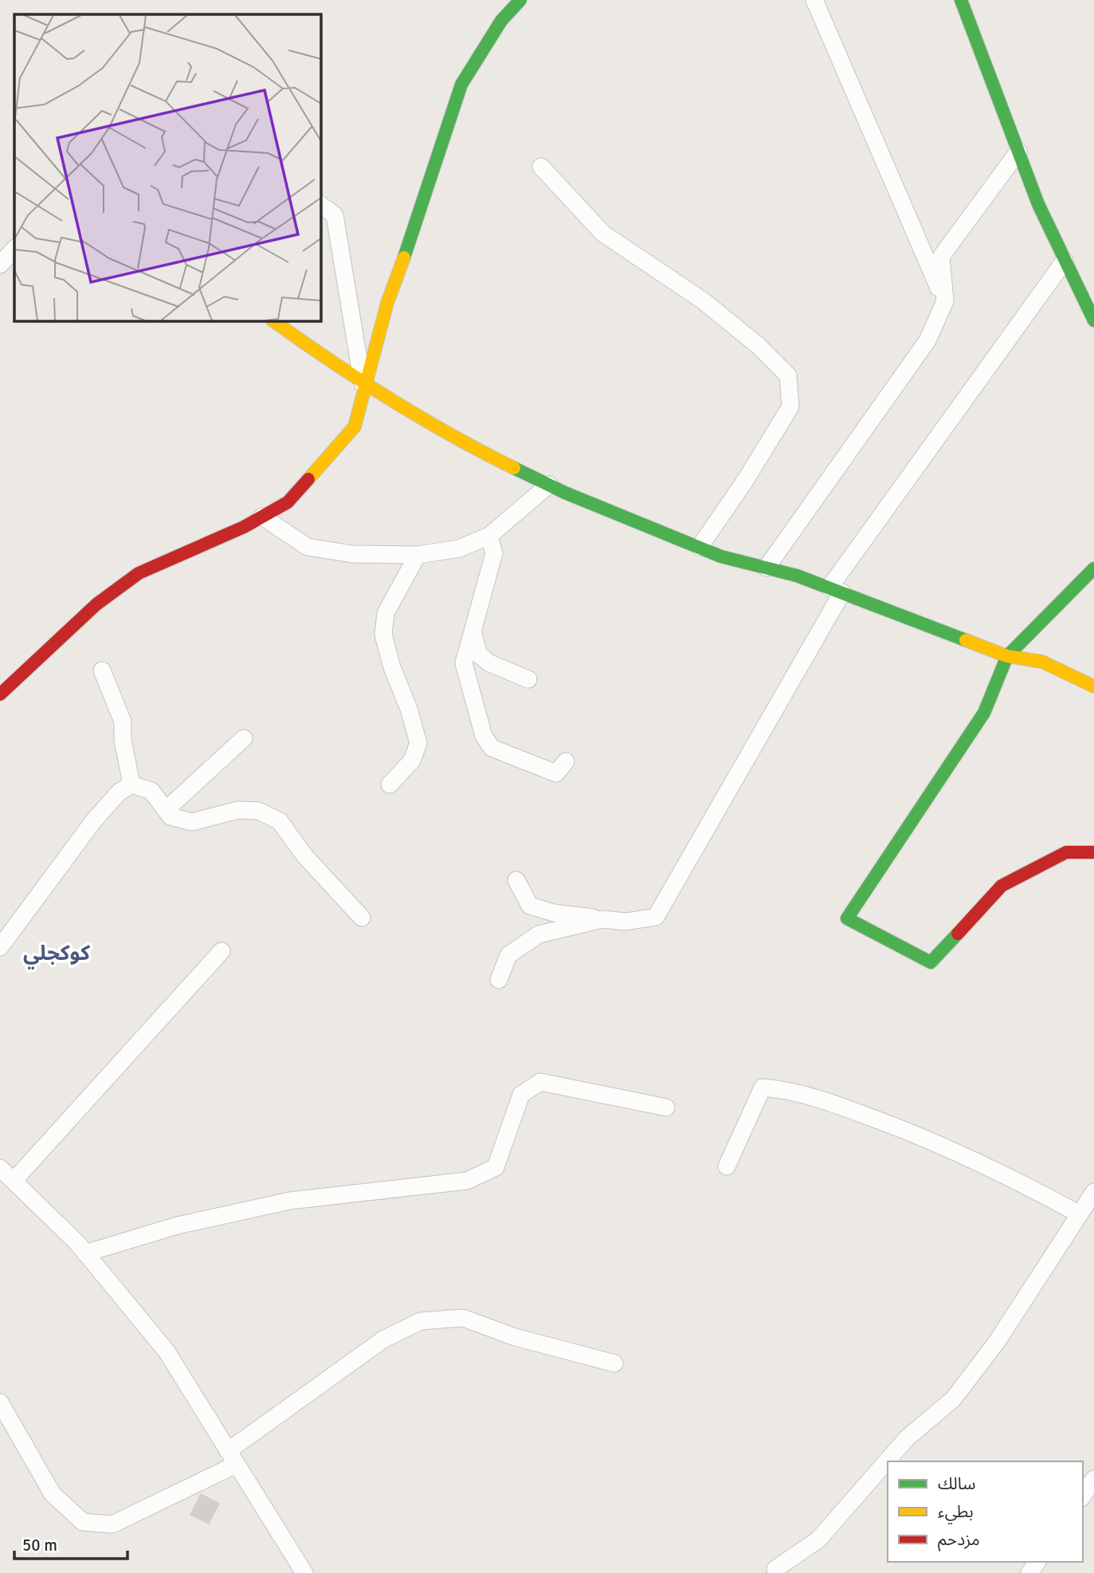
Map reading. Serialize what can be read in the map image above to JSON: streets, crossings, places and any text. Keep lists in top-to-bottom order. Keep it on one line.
{"districts":["كوكجلي"],"legend":["سالك","بطيء","مزدحم"],"scale_bar":"50 m"}
